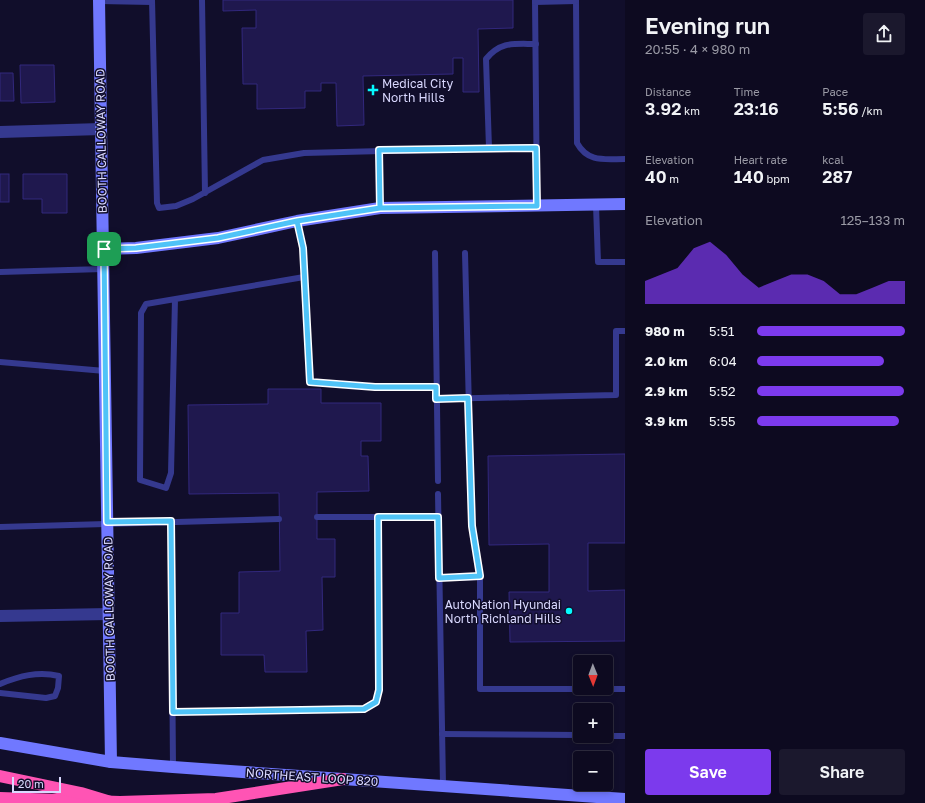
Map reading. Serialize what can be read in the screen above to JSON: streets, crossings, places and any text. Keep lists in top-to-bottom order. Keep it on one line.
{"streets":{"street":["BOOTH CALLOWAY ROAD","NORTHEAST LOOP 820"]},"crossings":[["BOOTH CALLOWAY ROAD","NORTHEAST LOOP 820"]],"places":{"health":["Medical City North Hills"],"other":["AutoNation Hyundai North Richland Hills"]},"scale_bar":"20 m","north":"bottom","page":{"heading":["Evening run","20:55 · 4 × 980 m"],"stats":[["Distance","3.92 km"],["Time","23:16"],["Pace","5:56 /km"],["Elevation","40 m"],["Heart rate","140 bpm"],["kcal","287"]],"chart":["Elevation","125–133 m"],"list":[{"name":"980 m","note":"5:51"},{"name":"2.0 km","note":"6:04"},{"name":"2.9 km","note":"5:52"},{"name":"3.9 km","note":"5:55"}],"map_buttons":["+","−"],"buttons":["Save","Share"],"scale":"20 m"}}
